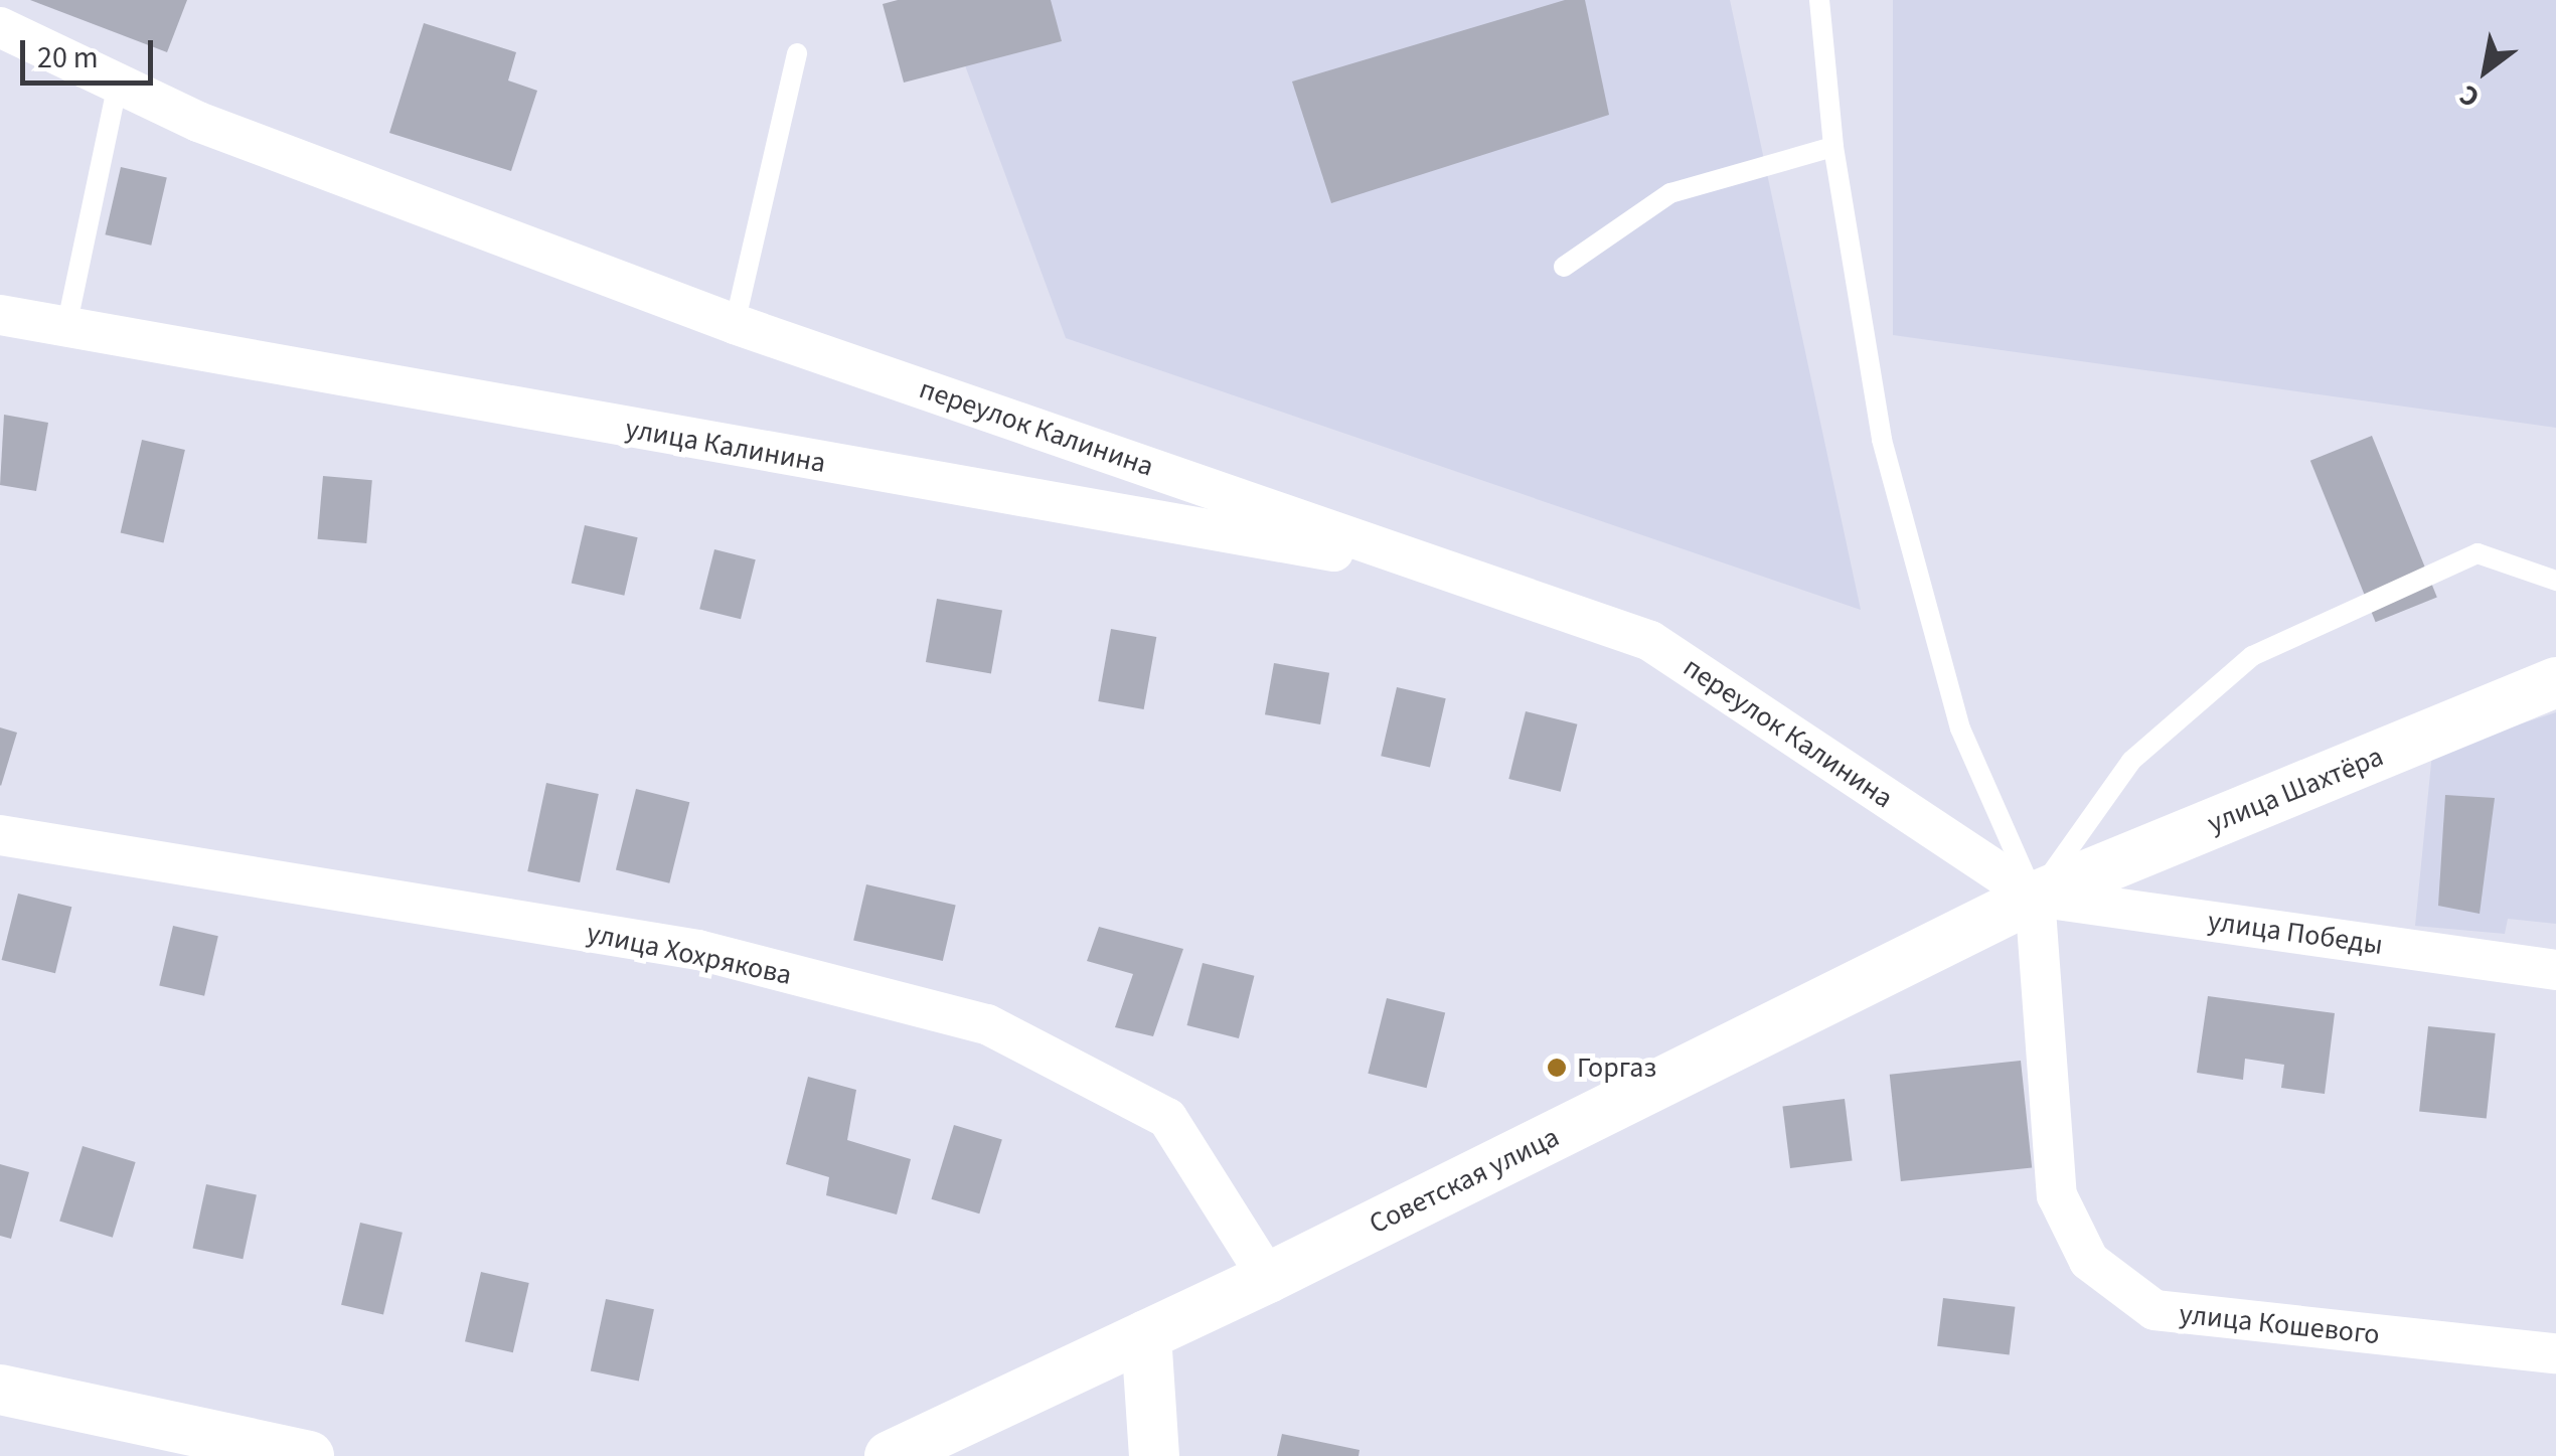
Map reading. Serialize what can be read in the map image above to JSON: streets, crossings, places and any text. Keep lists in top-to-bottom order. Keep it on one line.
{"streets":{"street":["переулок Калинина","улица Калинина","улица Шахтёра","улица Победы","улица Хохрякова","Советская улица","улица Кошевого"]},"crossings":[["переулок Калинина","улица Калинина"],["переулок Калинина","улица Шахтёра"],["переулок Калинина","улица Победы"],["переулок Калинина","Советская улица"],["переулок Калинина","улица Кошевого"],["улица Шахтёра","улица Победы"],["улица Шахтёра","Советская улица"],["улица Шахтёра","улица Кошевого"],["улица Победы","Советская улица"],["улица Победы","улица Кошевого"],["улица Хохрякова","Советская улица"],["Советская улица","улица Кошевого"]],"places":["Горгаз"],"scale_bar":"20 m","north":"bottom left"}
